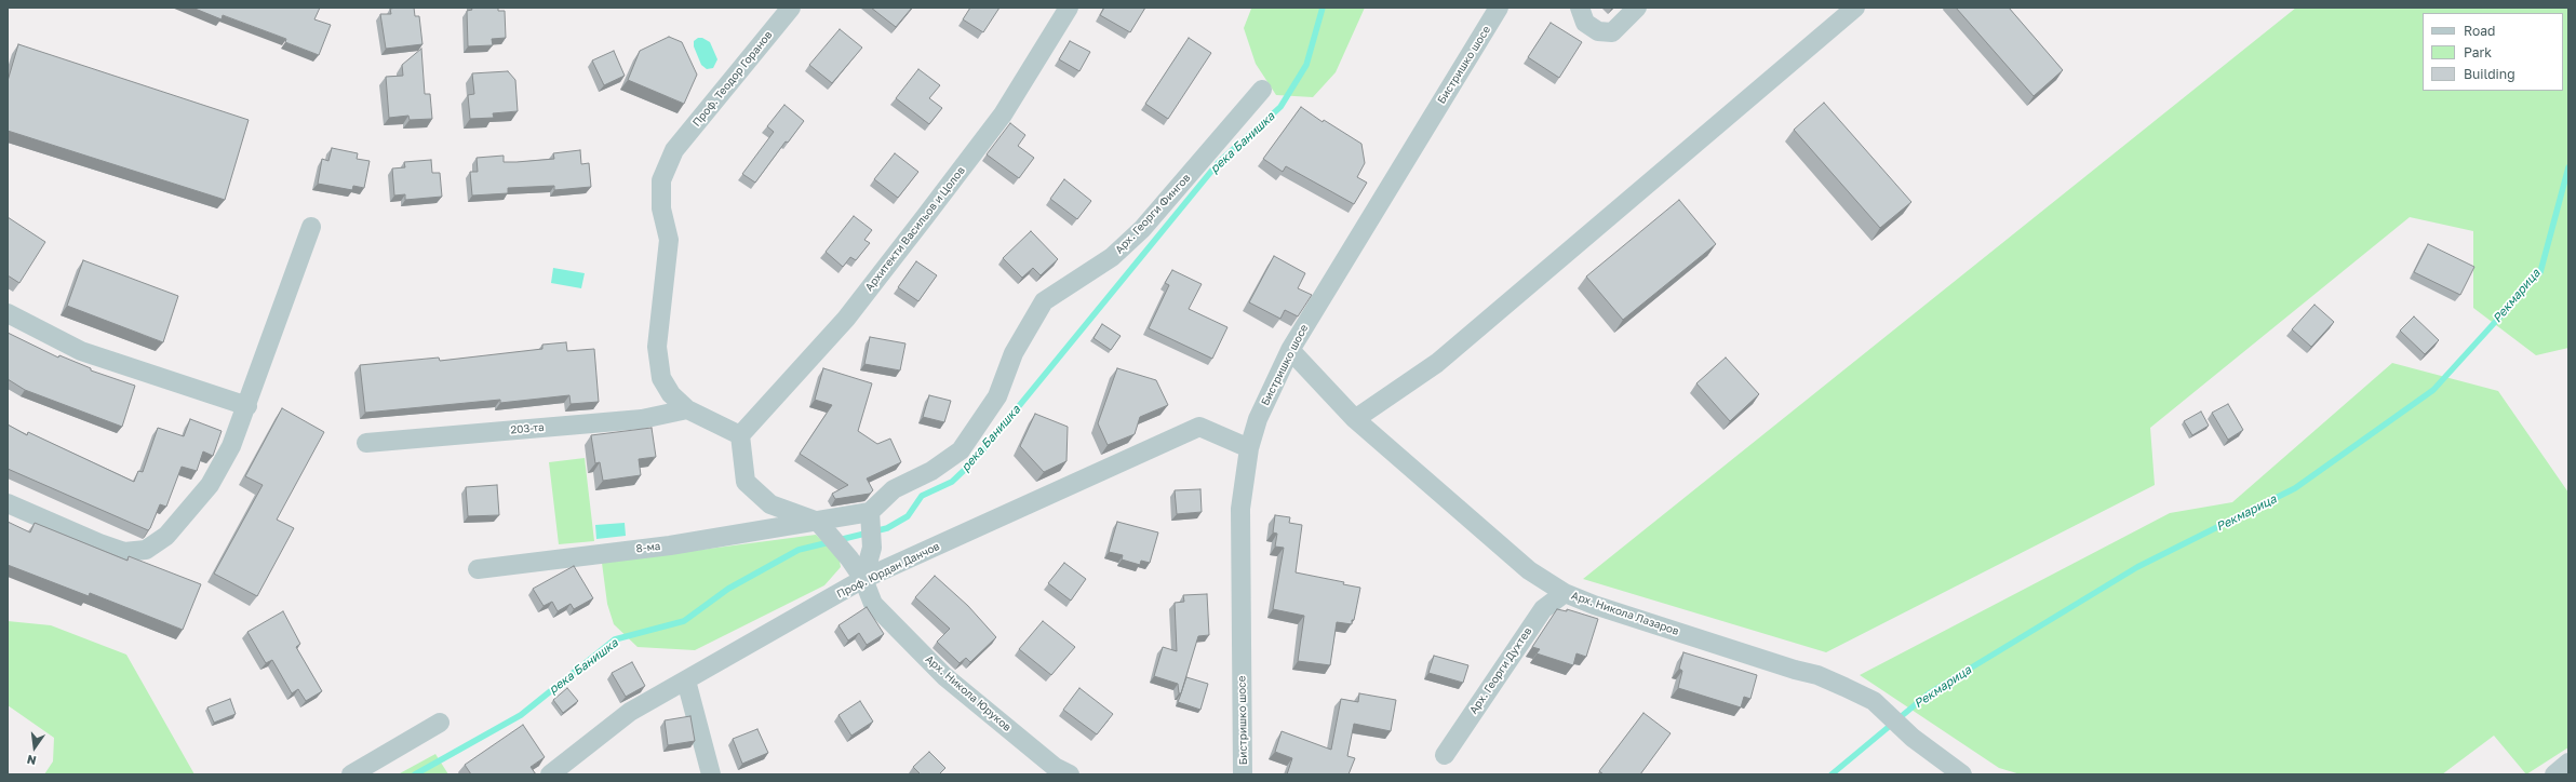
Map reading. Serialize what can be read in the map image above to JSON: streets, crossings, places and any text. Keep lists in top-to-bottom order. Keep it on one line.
{"streets":{"street":["Бистришко шосе","Проф. Теодор Горанов","Арх. Георги Фингов","Архитекти Васильов и Цолов","203-та","8-ма","Проф. Юрдан Данчов","Арх. Никола Лазаров","Арх. Георги Духтев","Арх. Никола Юруков"]},"crossings":[["Бистришко шосе","Проф. Юрдан Данчов"],["Бистришко шосе","Арх. Никола Лазаров"],["Проф. Теодор Горанов","Архитекти Васильов и Цолов"],["Проф. Теодор Горанов","203-та"],["8-ма","Арх. Никола Юруков"],["Проф. Юрдан Данчов","Арх. Никола Юруков"],["Арх. Никола Лазаров","Арх. Георги Духтев"]],"water":["река Банишка","Рекмарица"],"legend":["Road","Park","Building"],"north":"bottom"}
